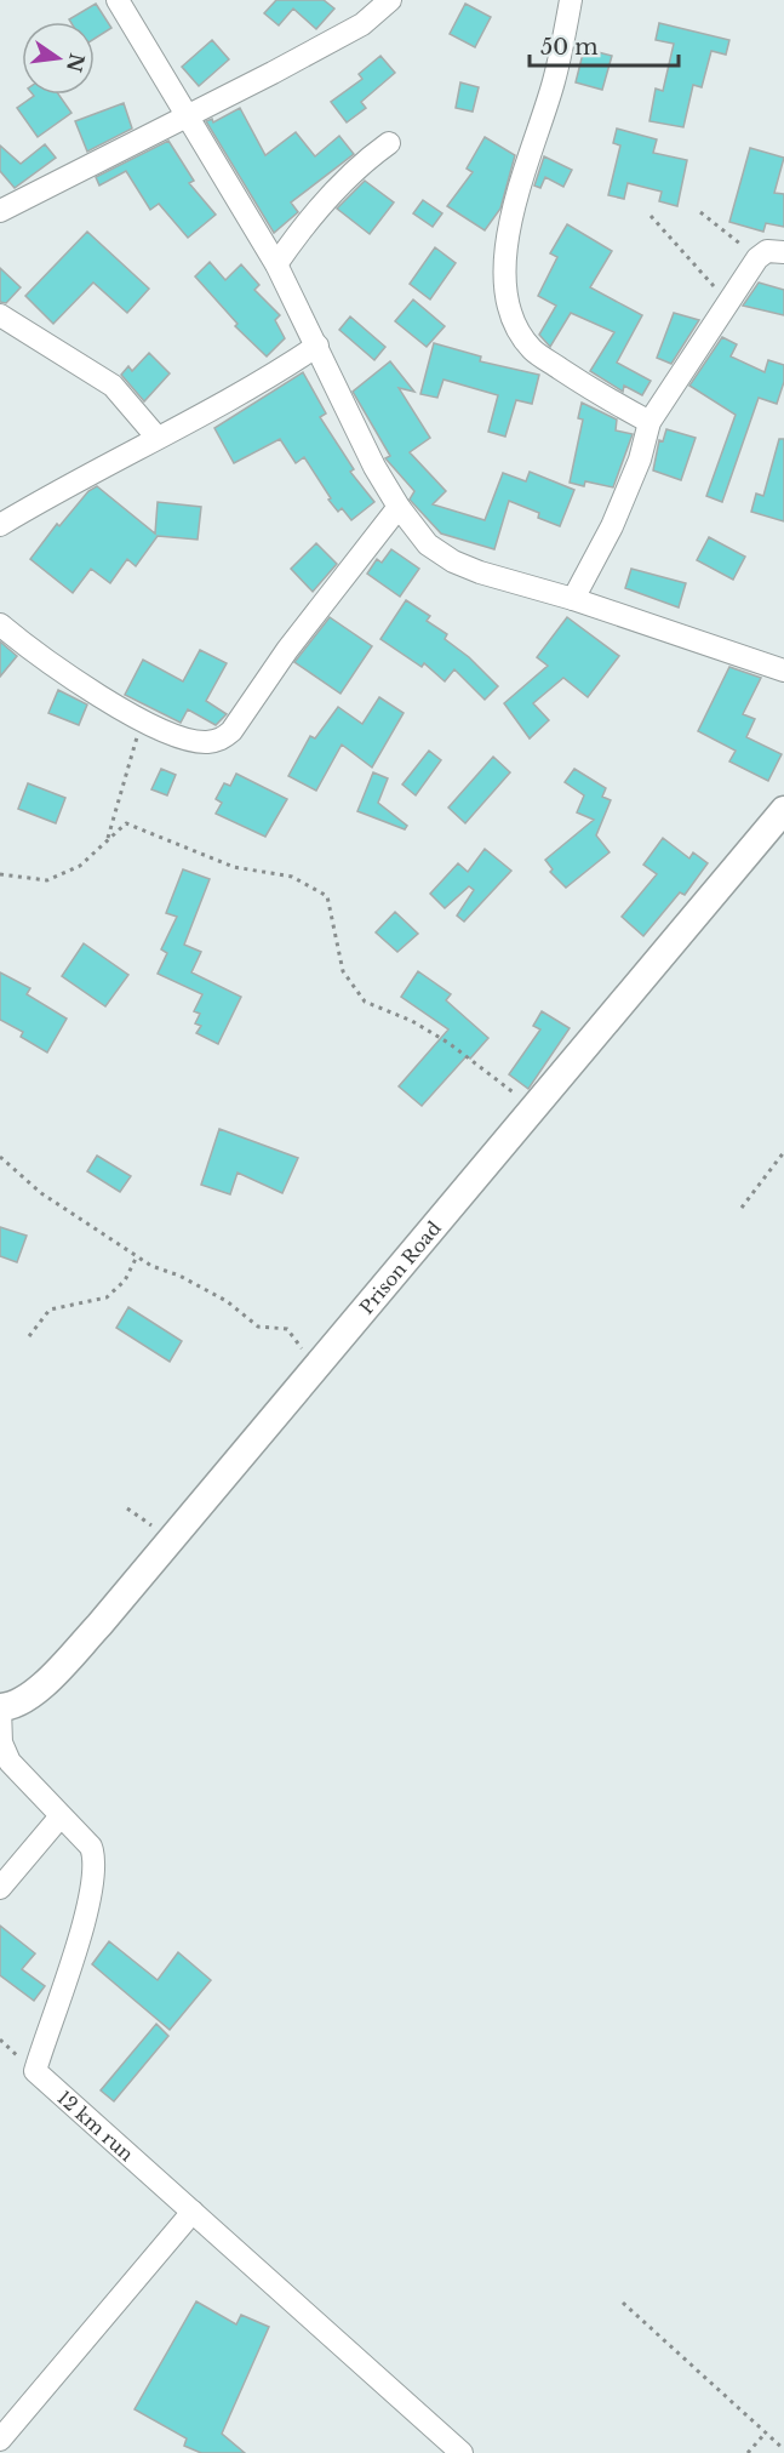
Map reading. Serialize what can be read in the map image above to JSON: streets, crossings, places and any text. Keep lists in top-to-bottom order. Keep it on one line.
{"streets":{"street":["Prison Road","12 km run"]},"crossings":[["Prison Road","12 km run"]],"scale_bar":"50 m","north":"right"}
